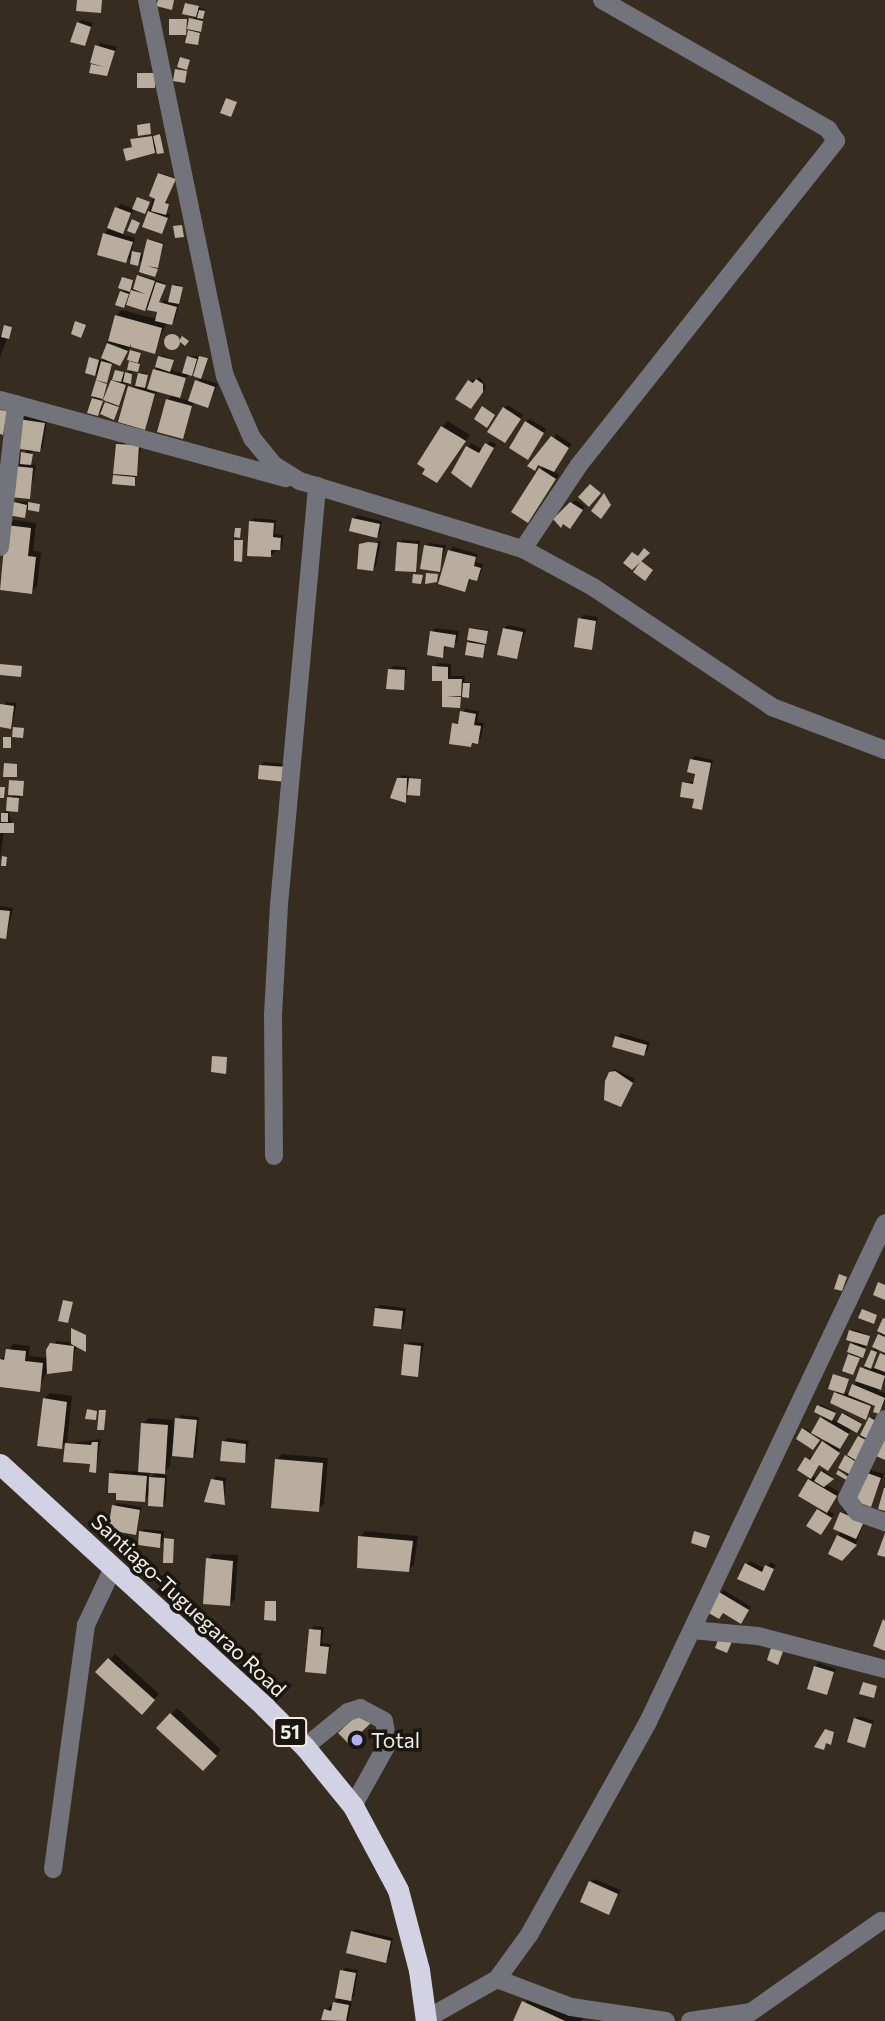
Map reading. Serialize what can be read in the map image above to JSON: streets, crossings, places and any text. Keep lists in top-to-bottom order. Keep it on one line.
{"streets":{"highway":["Santiago-Tuguegarao Road","51"]},"places":["Total"]}
